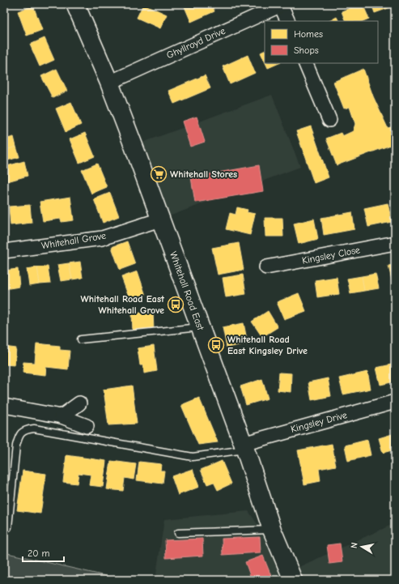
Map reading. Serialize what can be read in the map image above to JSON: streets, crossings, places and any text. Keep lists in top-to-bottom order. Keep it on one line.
{"streets":{"main road":["Whitehall Road East"],"street":["Ghyllroyd Drive","Whitehall Grove","Kingsley Close","Kingsley Drive"]},"crossings":[["Ghyllroyd Drive","Whitehall Road East"],["Whitehall Grove","Whitehall Road East"],["Whitehall Road East","Kingsley Drive"]],"places":{"supermarket":["Whitehall Stores"],"bus stop":["Whitehall Road East Whitehall Grove","Whitehall Road East Kingsley Drive"]},"legend":["Homes","Shops"],"scale_bar":"20 m","north":"left"}
